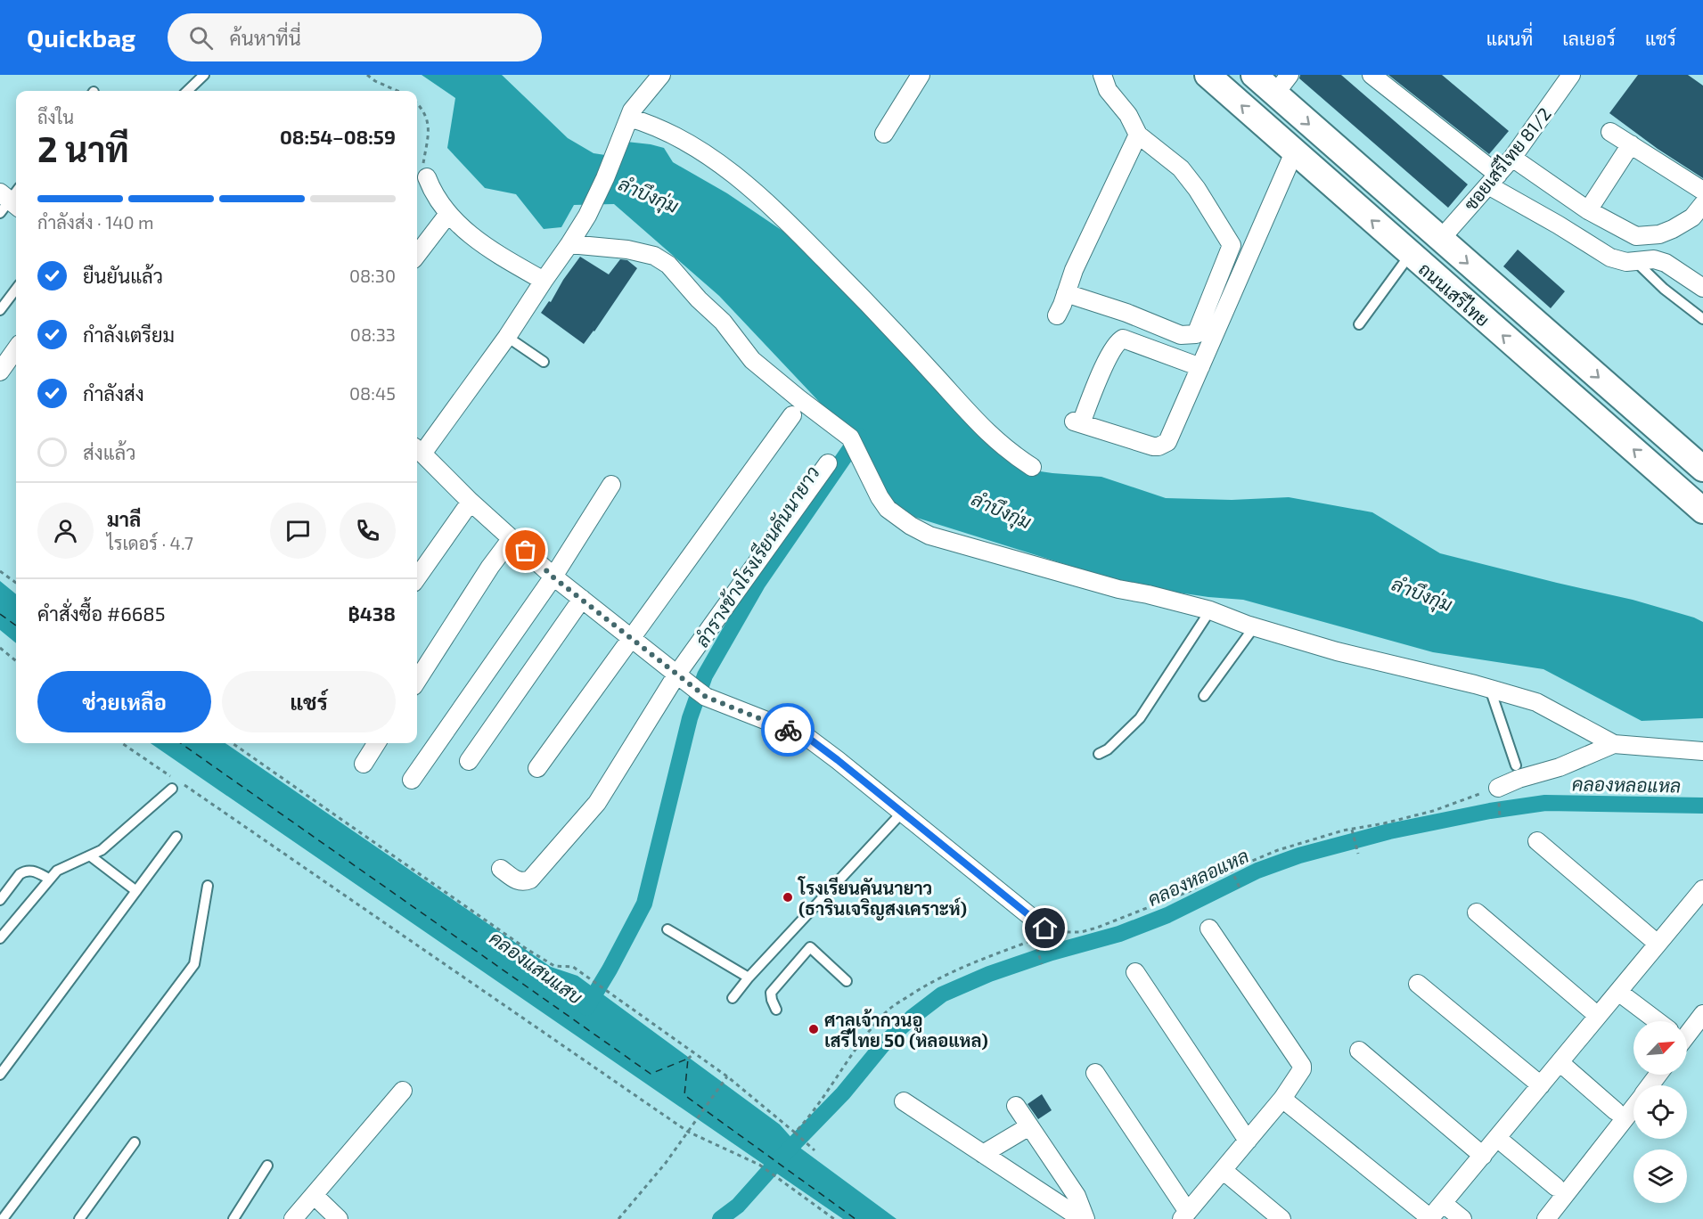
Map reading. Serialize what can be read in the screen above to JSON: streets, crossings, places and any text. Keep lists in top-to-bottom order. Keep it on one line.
{"streets":{"main road":["ถนนเสรีไทย"],"street":["ซอยเสรีไทย 81/2"]},"crossings":[["ซอยเสรีไทย 81/2","ถนนเสรีไทย"]],"water":["ลำบึงกุ่ม","ลำรางข้างโรงเรียนคันนายาว","คลองหลอแหล","คลองแสนแสบ"],"places":["โรงเรียนคันนายาว (ธารินเจริญสงเคราะห์)","ศาลเจ้ากวนอู เสรีไทย 50 (หลอแหล)"],"north":"top right","page":{"header":"Quickbag","search":"ค้นหาที่นี่","nav":["แผนที่","เลเยอร์","แชร์"],"heading":["2 นาที","ถึงใน","08:54–08:59"],"panel":["มาลี","ไรเดอร์ · 4.7","คำสั่งซื้อ #6685","฿438"],"bar":"กำลังส่ง · 140 m","list":[["ยืนยันแล้ว","08:30"],["กำลังเตรียม","08:33"],["กำลังส่ง","08:45"],"ส่งแล้ว"],"buttons":["ช่วยเหลือ","แชร์"]}}
